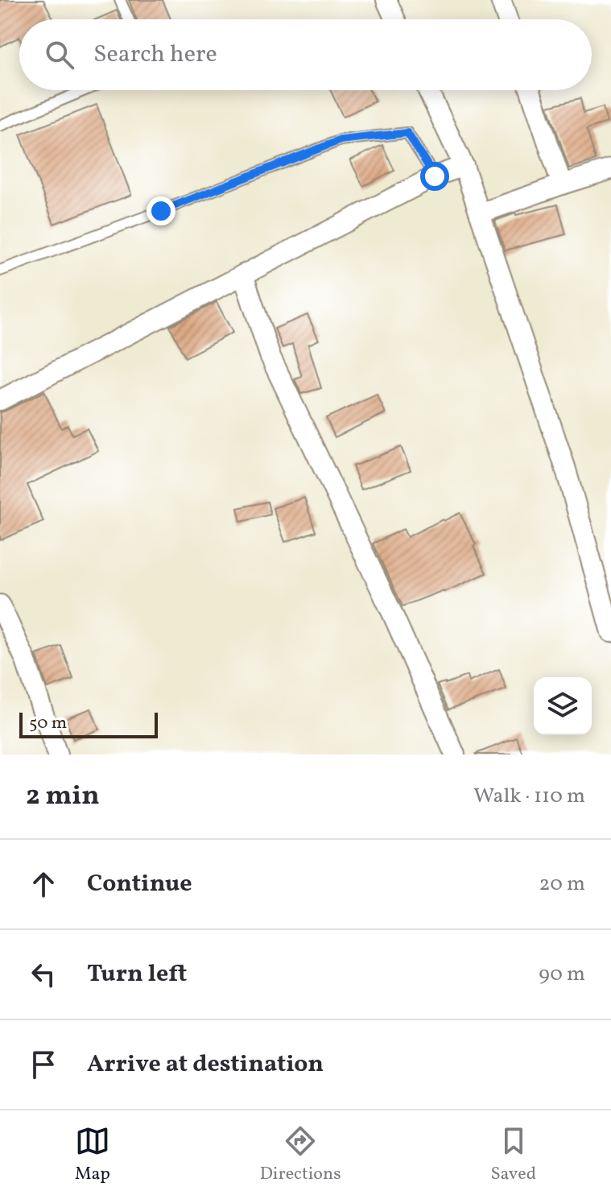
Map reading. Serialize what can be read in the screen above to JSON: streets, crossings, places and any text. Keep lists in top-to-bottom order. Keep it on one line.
{"scale_bar":"50 m","page":{"search":"Search here","scale":"50 m","heading":["2 min","Walk · 110 m"],"list":[["Continue","20 m"],["Turn left","90 m"],"Arrive at destination"],"nav":["Map","Directions","Saved"]}}
